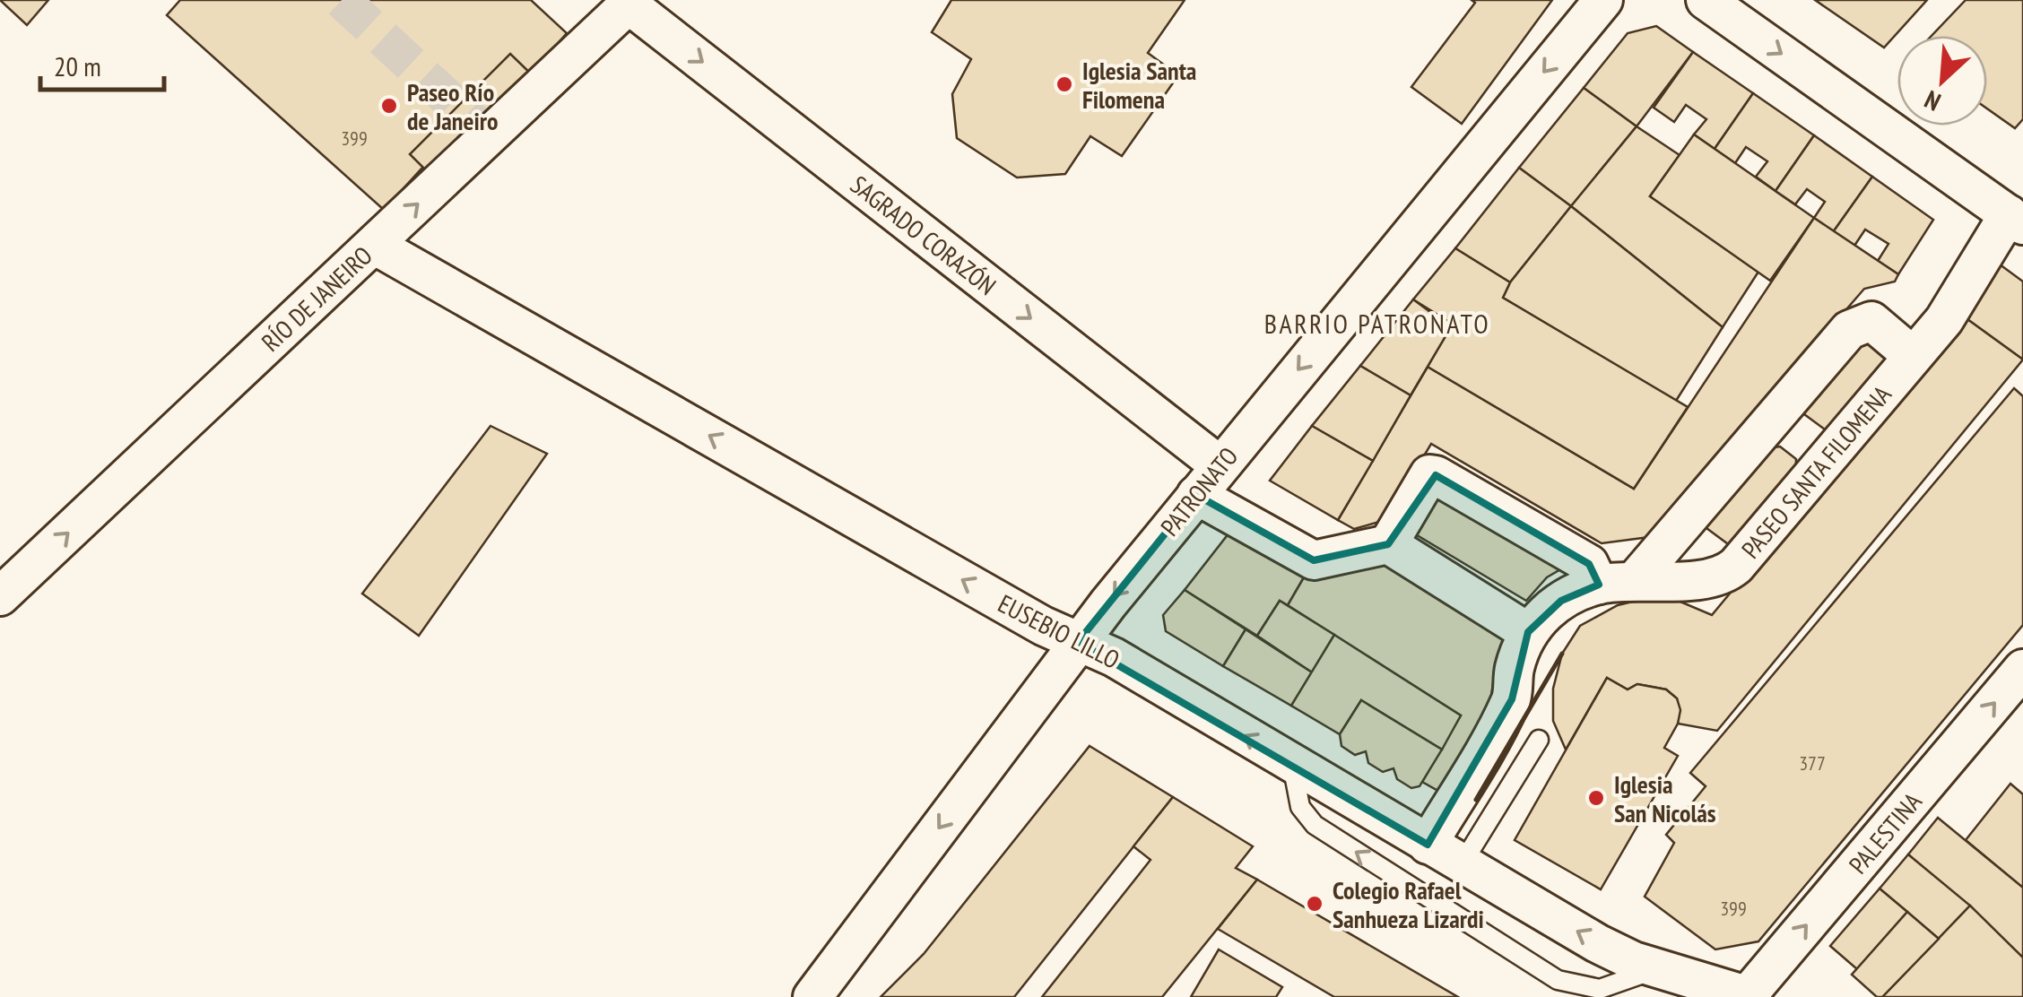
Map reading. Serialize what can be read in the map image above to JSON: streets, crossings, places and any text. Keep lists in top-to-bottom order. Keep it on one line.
{"streets":{"street":["SAGRADO CORAZÓN","RÍO DE JANEIRO","PASEO SANTA FILOMENA","PATRONATO","EUSEBIO LILLO","PALESTINA"]},"crossings":[["SAGRADO CORAZÓN","RÍO DE JANEIRO"],["SAGRADO CORAZÓN","PATRONATO"],["RÍO DE JANEIRO","EUSEBIO LILLO"],["PASEO SANTA FILOMENA","EUSEBIO LILLO"],["PATRONATO","EUSEBIO LILLO"],["EUSEBIO LILLO","PALESTINA"]],"one_way":["SAGRADO CORAZÓN","RÍO DE JANEIRO","PATRONATO","EUSEBIO LILLO","PALESTINA"],"districts":["BARRIO PATRONATO"],"places":["Iglesia Santa Filomena","Paseo Río de Janeiro","Iglesia San Nicolás","Colegio Rafael Sanhueza Lizardi"],"house_numbers":["399","377","399"],"scale_bar":"20 m","north":"bottom left"}
